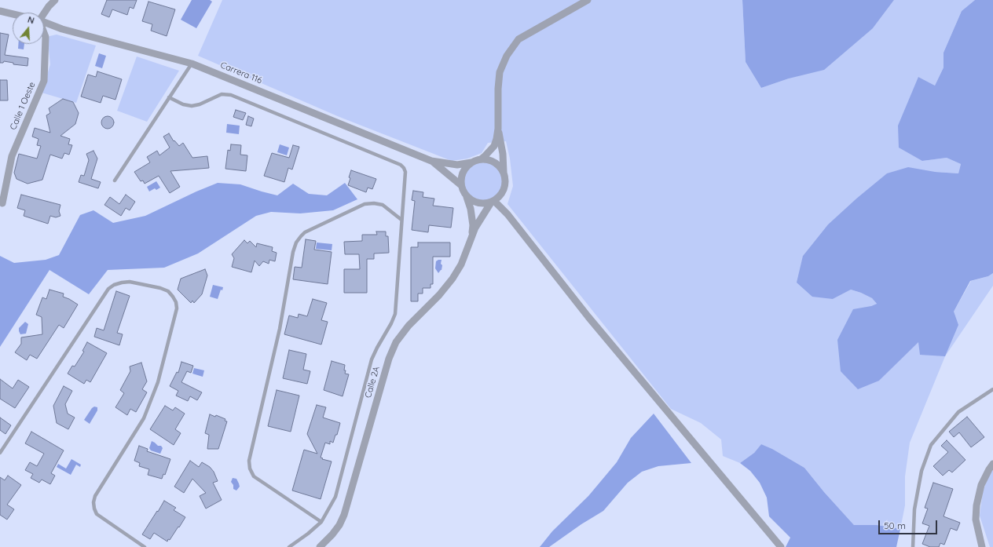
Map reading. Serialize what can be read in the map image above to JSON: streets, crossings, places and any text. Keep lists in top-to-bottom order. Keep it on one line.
{"streets":{"street":["Carrera 116","Calle 1 Oeste","Calle 2A"]},"crossings":[["Carrera 116","Calle 2A"]],"scale_bar":"50 m","north":"top"}
